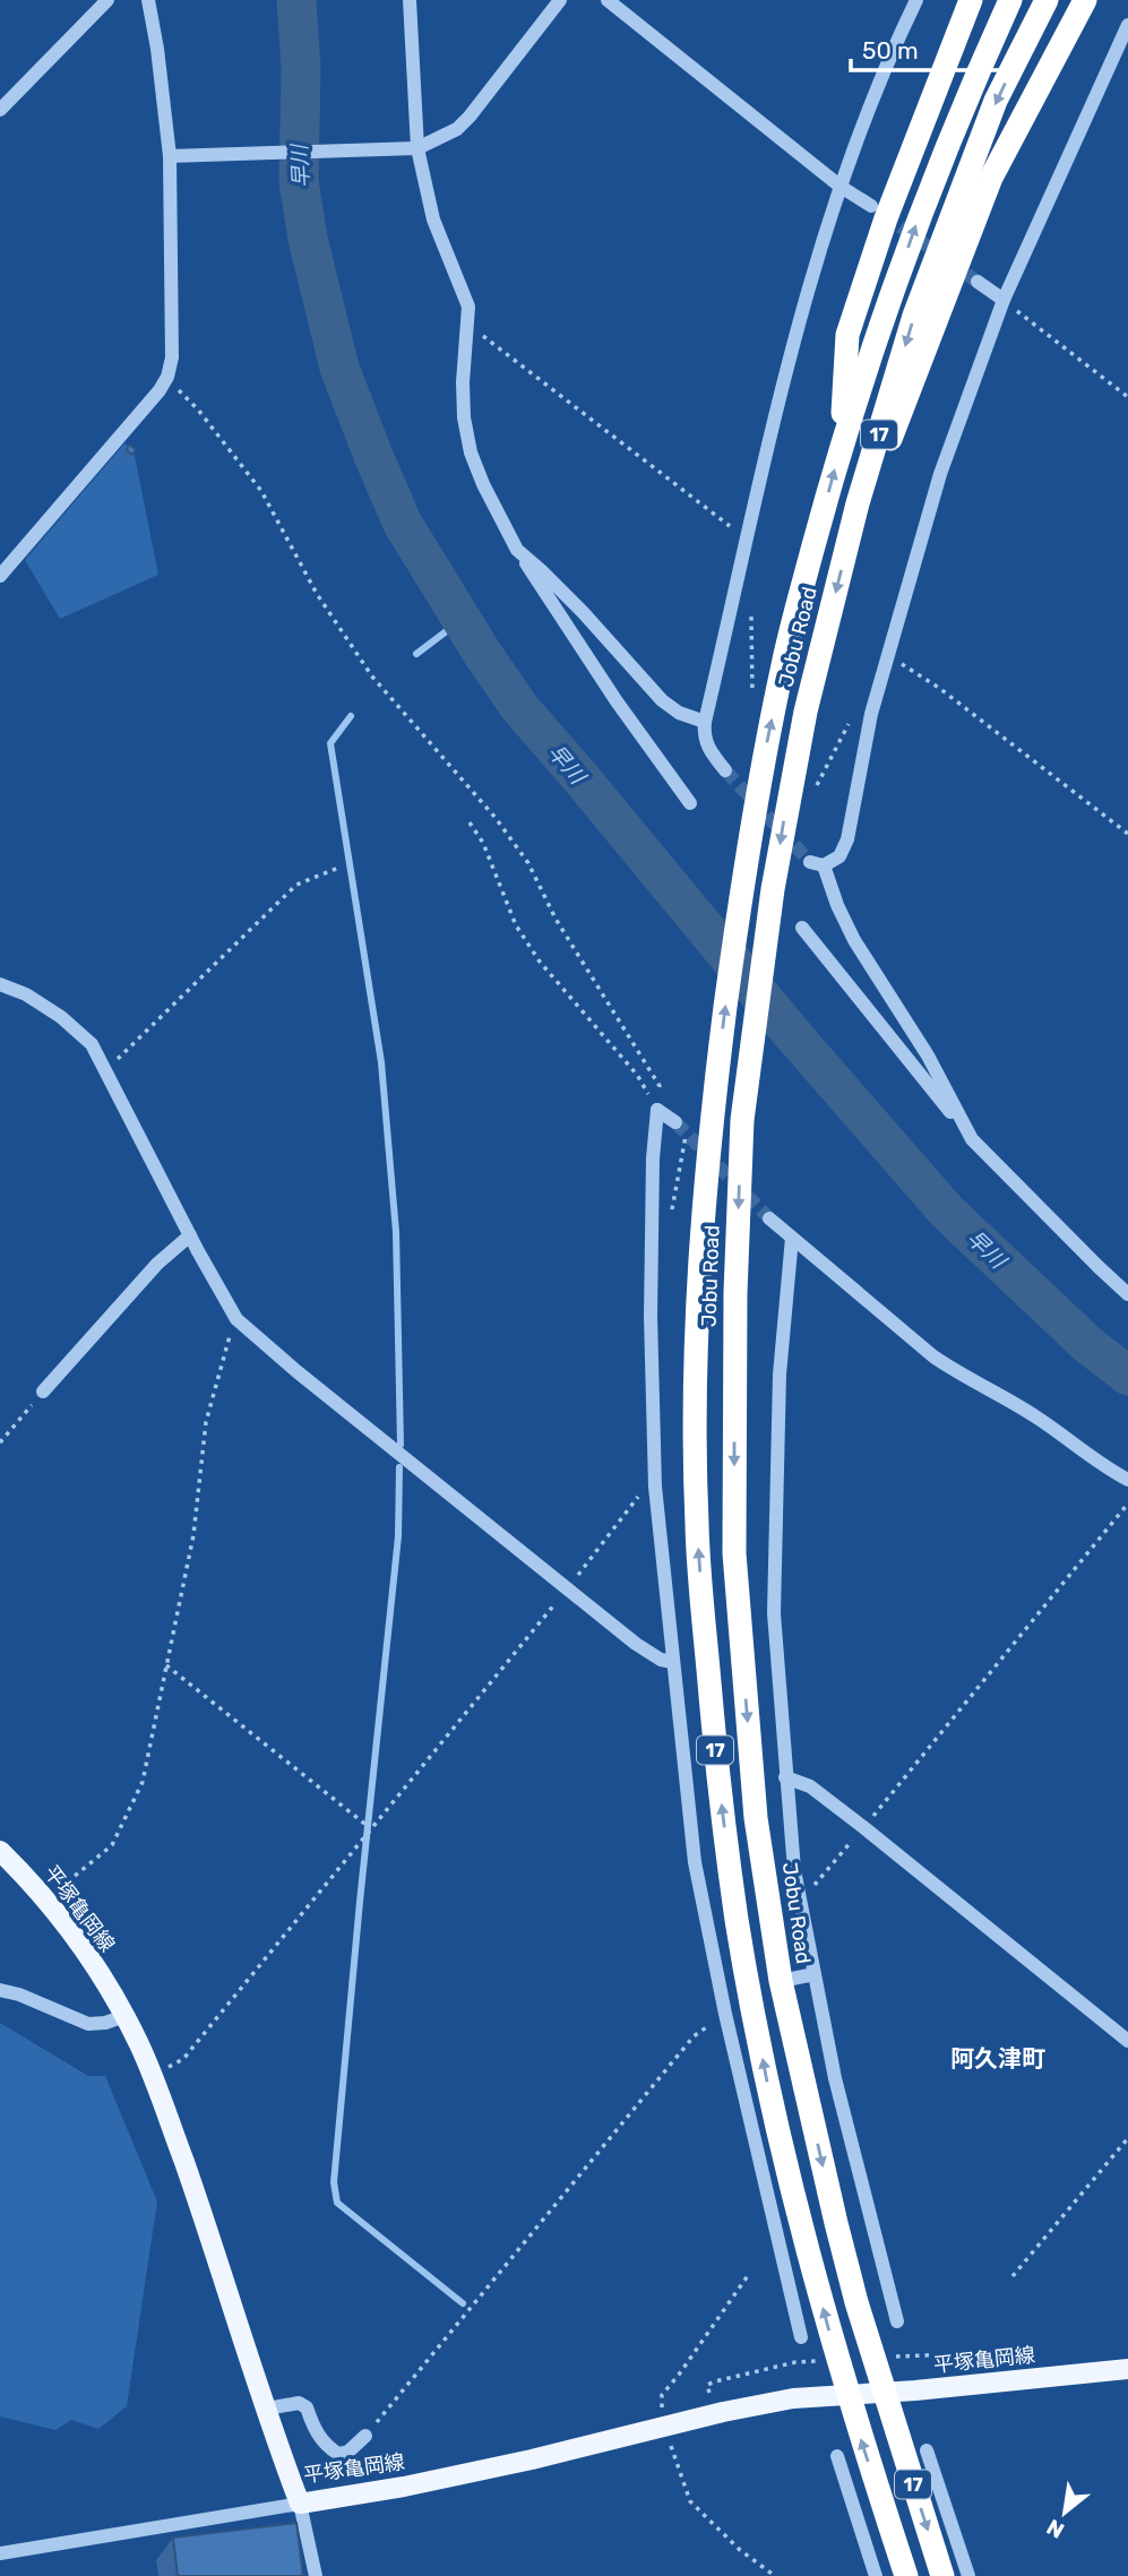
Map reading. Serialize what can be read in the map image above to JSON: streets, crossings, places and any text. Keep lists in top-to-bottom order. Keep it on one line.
{"streets":{"highway":["17","Jobu Road"],"main road":["平塚亀岡線"]},"crossings":[["Jobu Road","平塚亀岡線"]],"districts":["阿久津町"],"water":["早川"],"scale_bar":"50 m","north":"bottom left"}
